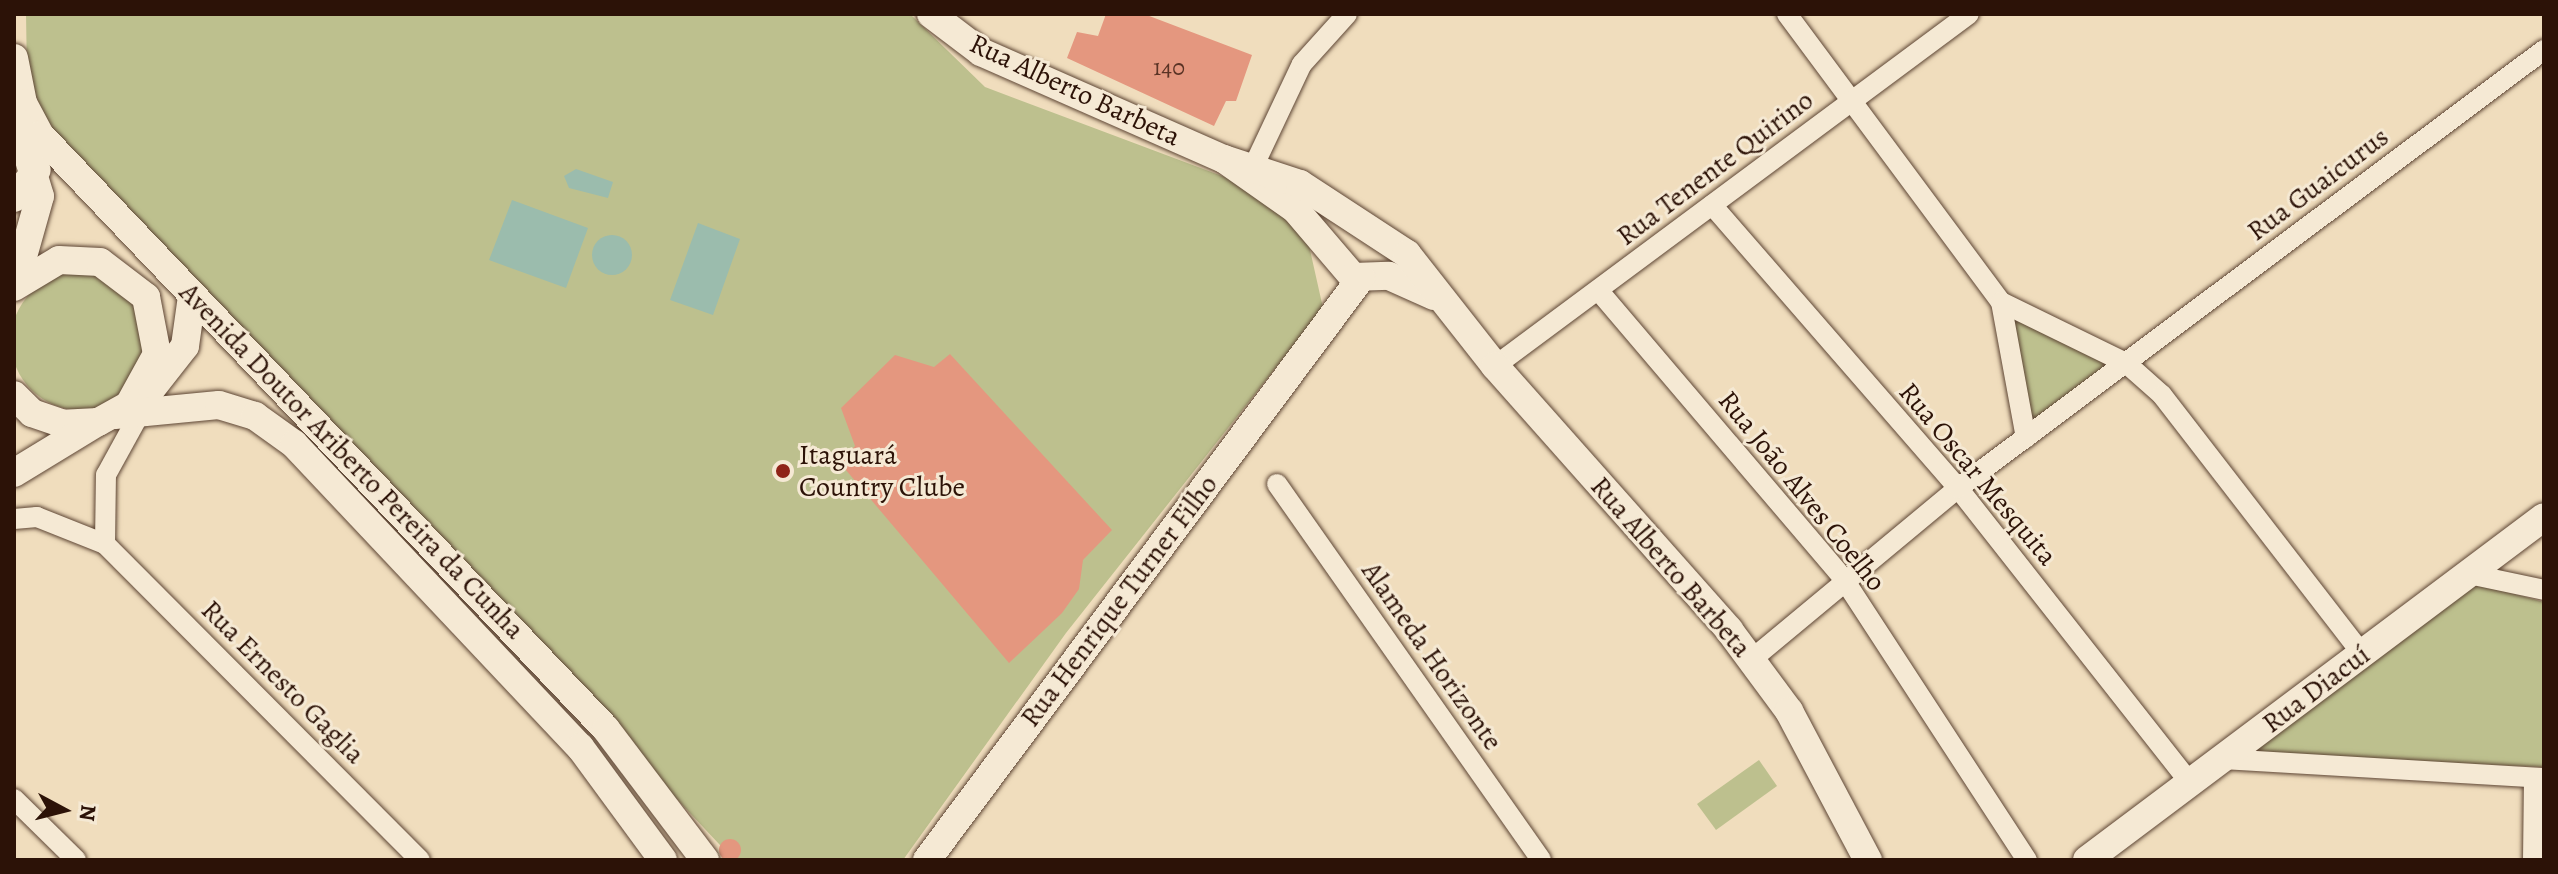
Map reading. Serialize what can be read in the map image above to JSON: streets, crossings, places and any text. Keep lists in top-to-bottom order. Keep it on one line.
{"streets":{"main road":["Rua Alberto Barbeta","Avenida Doutor Ariberto Pereira da Cunha","Rua Henrique Turner Filho","Rua Diacuí"],"street":["Rua Tenente Quirino","Rua Guaicurus","Rua Oscar Mesquita","Rua João Alves Coelho","Alameda Horizonte","Rua Ernesto Gaglia"]},"crossings":[["Rua Alberto Barbeta","Rua Tenente Quirino"],["Rua Alberto Barbeta","Rua Guaicurus"],["Rua Tenente Quirino","Rua Oscar Mesquita"],["Rua Tenente Quirino","Rua João Alves Coelho"],["Rua Guaicurus","Rua Oscar Mesquita"],["Rua Guaicurus","Rua João Alves Coelho"],["Rua Oscar Mesquita","Rua Diacuí"]],"places":["Itaguará Country Clube"],"house_numbers":["140"],"north":"right"}
